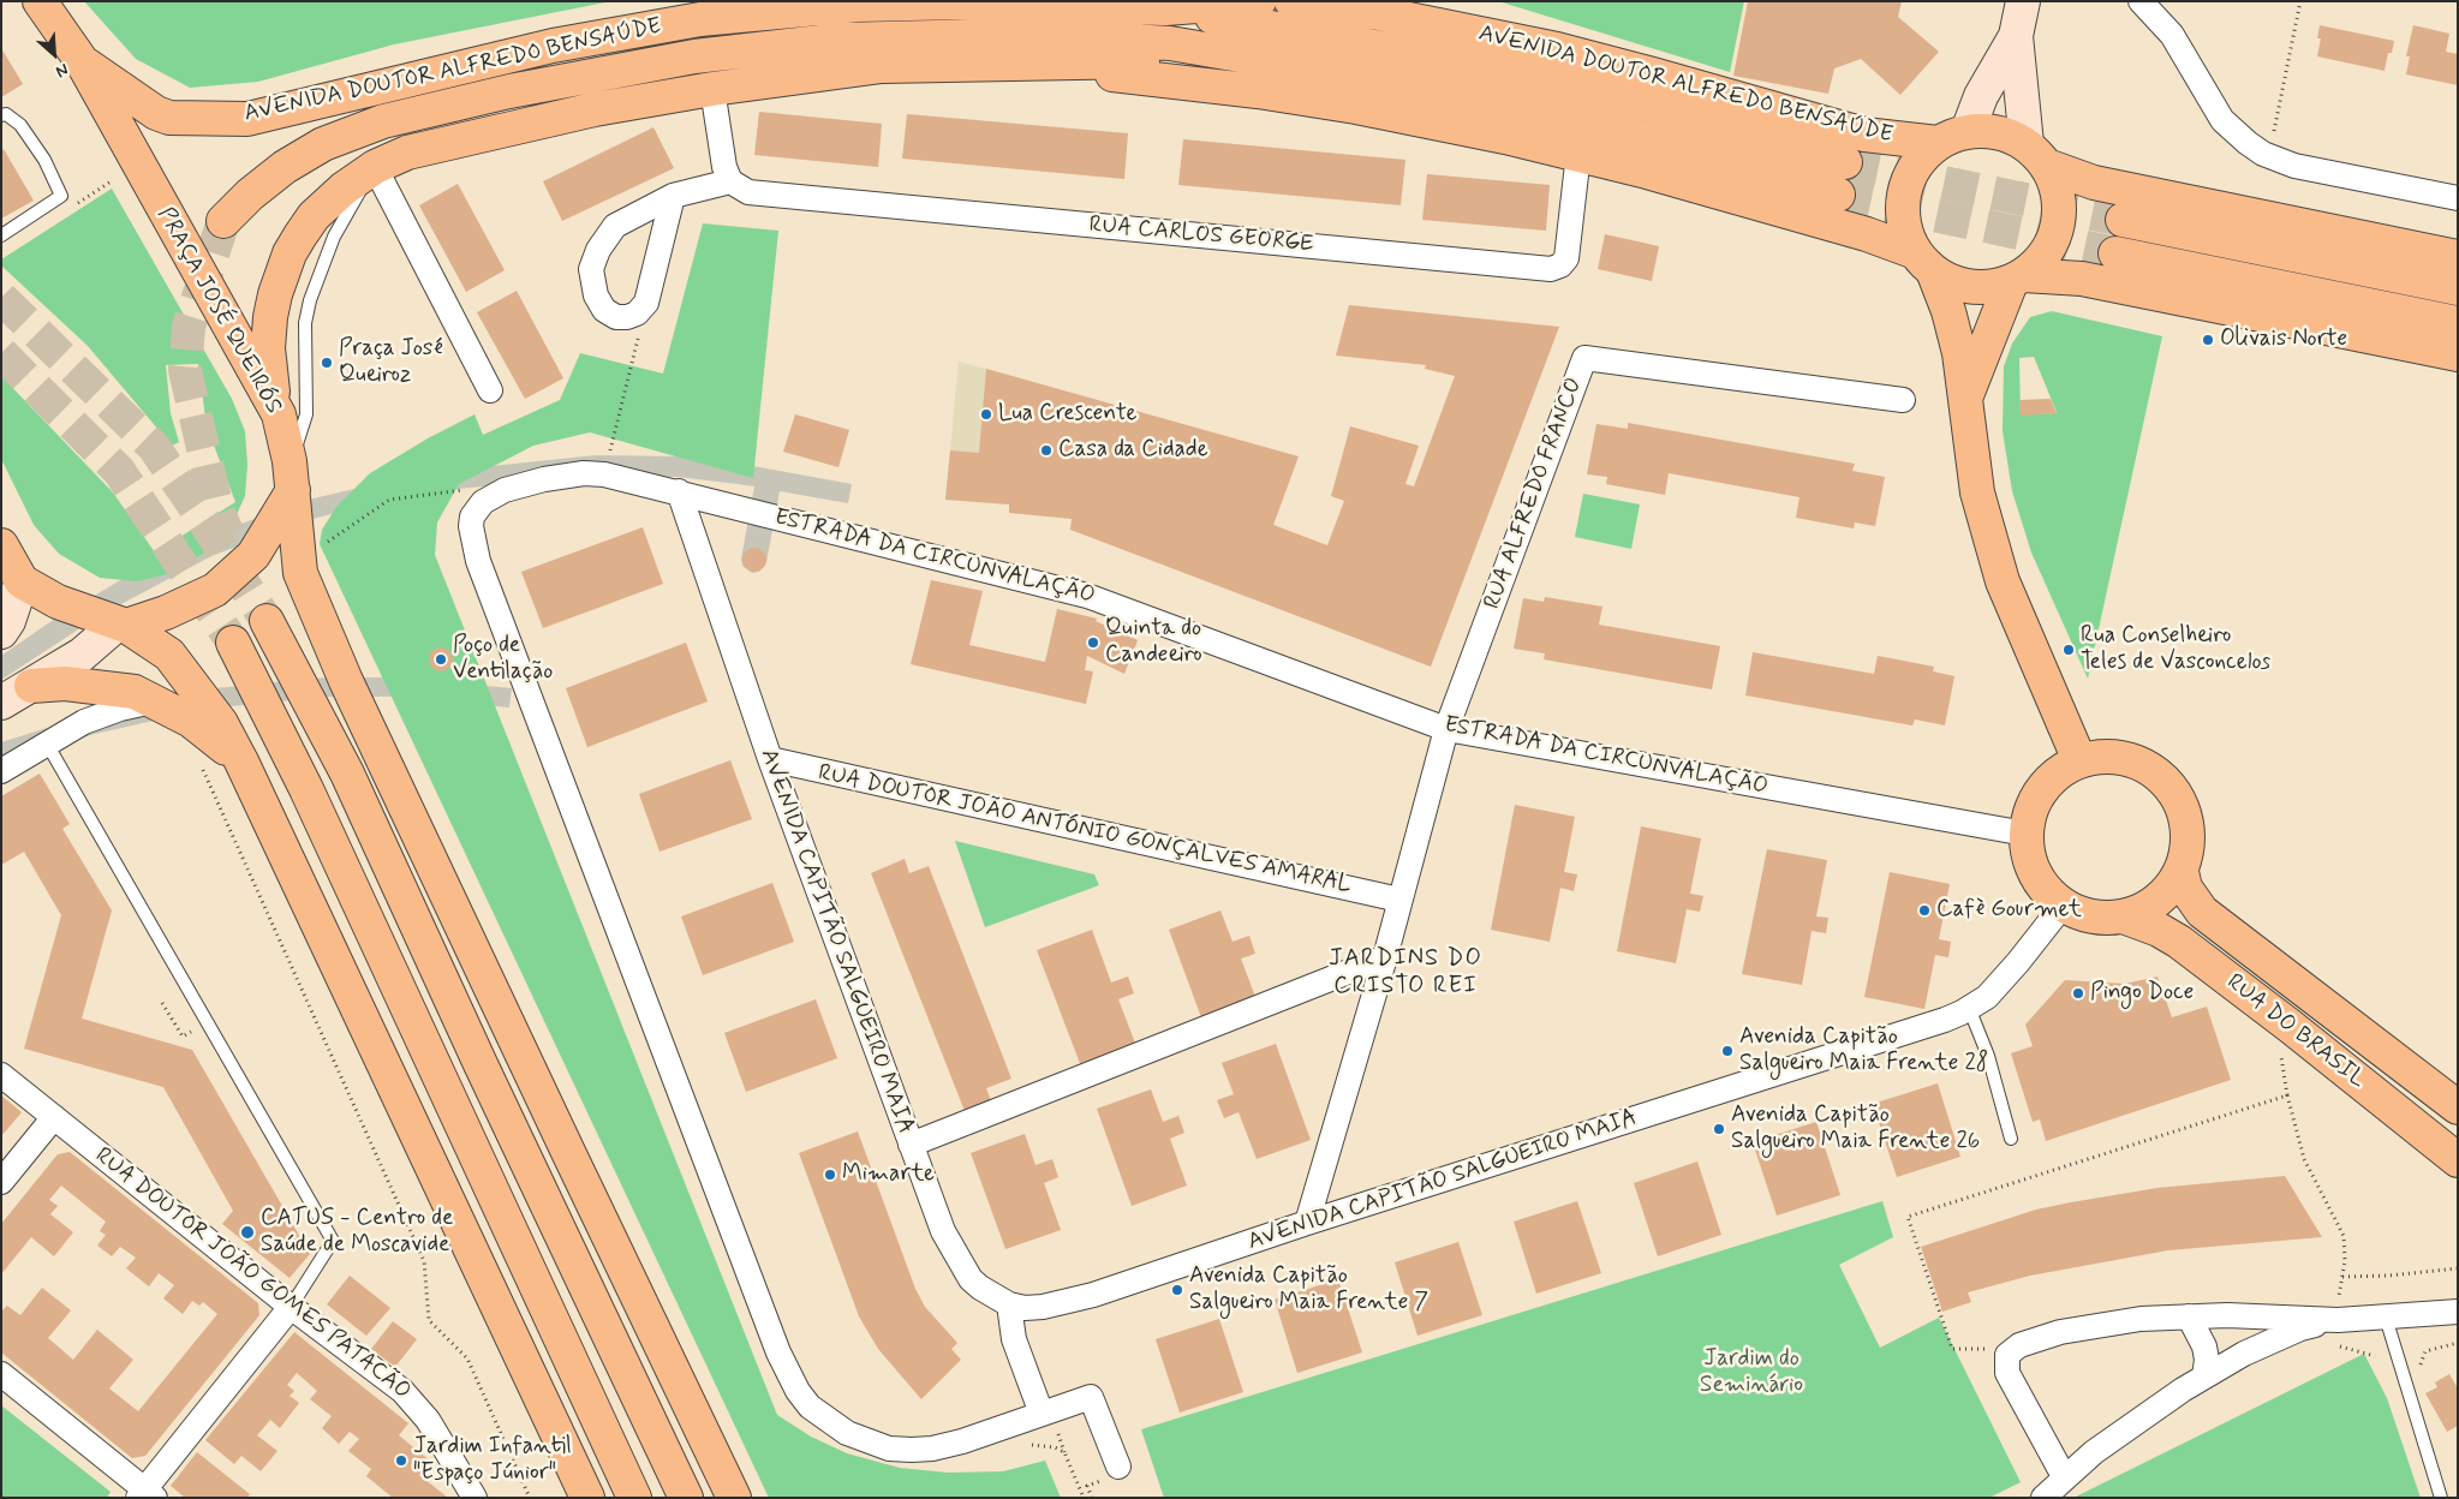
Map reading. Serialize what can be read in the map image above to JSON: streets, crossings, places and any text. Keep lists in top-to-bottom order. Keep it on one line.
{"streets":{"main road":["AVENIDA DOUTOR ALFREDO BENSAÚDE","PRAÇA JOSÉ QUEIRÓS","RUA DO BRASIL"],"street":["RUA CARLOS GEORGE","RUA ALFREDO FRANCO","ESTRADA DA CIRCUNVALAÇÃO","RUA DOUTOR JOÃO ANTÓNIO GONÇALVES AMARAL","AVENIDA CAPITÃO SALGUEIRO MAIA","RUA DOUTOR JOÃO GOMES PATACÃO"]},"crossings":[["AVENIDA DOUTOR ALFREDO BENSAÚDE","PRAÇA JOSÉ QUEIRÓS"],["RUA ALFREDO FRANCO","ESTRADA DA CIRCUNVALAÇÃO"],["ESTRADA DA CIRCUNVALAÇÃO","AVENIDA CAPITÃO SALGUEIRO MAIA"],["ESTRADA DA CIRCUNVALAÇÃO","RUA DO BRASIL"],["RUA DOUTOR JOÃO ANTÓNIO GONÇALVES AMARAL","AVENIDA CAPITÃO SALGUEIRO MAIA"],["AVENIDA CAPITÃO SALGUEIRO MAIA","RUA DO BRASIL"]],"districts":["JARDINS DO CRISTO REI"],"parks":["Jardim do Seminário"],"places":["Olivais Norte","Praça José Queiroz","Lua Crescente","Casa da Cidade","Quinta do Candeeiro","Rua Conselheiro Teles de Vasconcelos","Poço de Ventilação","Cafè Gourmet","Pingo Doce","Avenida Capitão Salgueiro Maia Frente 28","Avenida Capitão Salgueiro Maia Frente 26","Mimarte","CATUS - Centro de Saúde de Moscavide","Avenida Capitão Salgueiro Maia Frente 7","Jardim Infantil \"Espaço Júnior\""],"north":"bottom right"}
